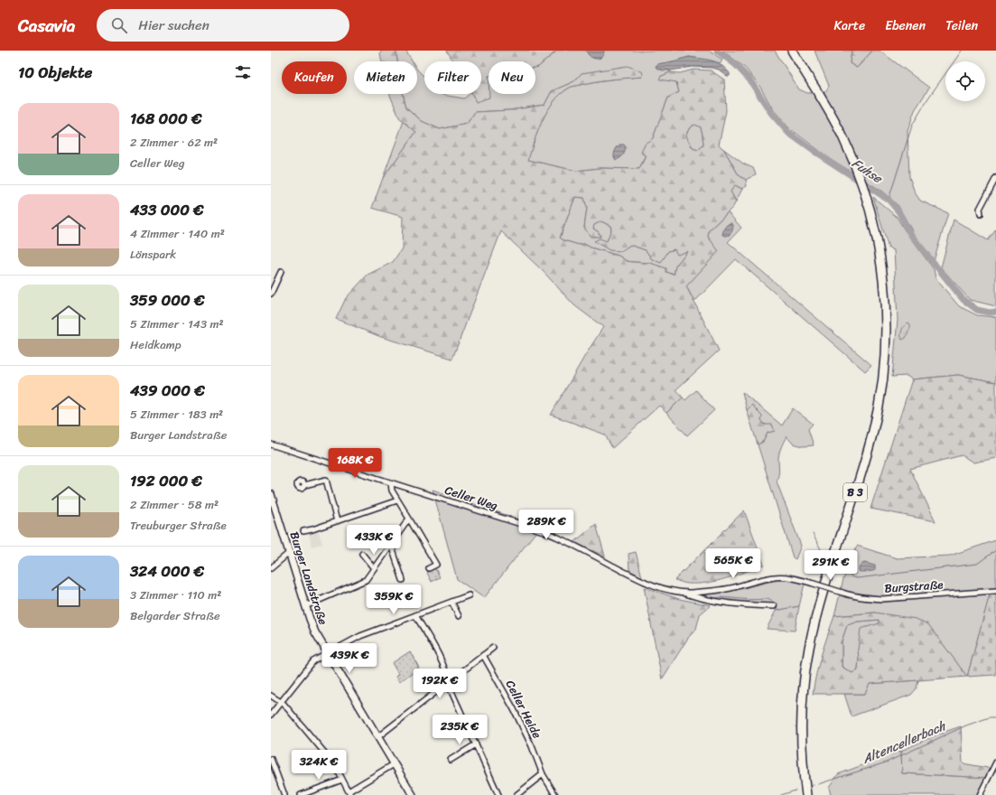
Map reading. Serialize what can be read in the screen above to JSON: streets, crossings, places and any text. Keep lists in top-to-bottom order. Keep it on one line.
{"streets":{"highway":["B 3"],"street":["Celler Weg","Burger Landstraße","Burgstraße","Celler Heide"]},"crossings":[["Celler Weg","Burgstraße"]],"water":["Fuhse","Altencellerbach"],"page":{"header":"Casavia","search":"Hier suchen","nav":["Karte","Ebenen","Teilen"],"heading":"10 Objekte","chip":["Kaufen","Mieten","Filter","Neu"],"list":[{"name":"168 000 €","note":"2 Zimmer · 62 m² · Celler Weg"},{"name":"433 000 €","note":"4 Zimmer · 140 m² · Lönspark"},{"name":"359 000 €","note":"5 Zimmer · 143 m² · Heidkamp"},{"name":"439 000 €","note":"5 Zimmer · 183 m² · Burger Landstraße"},{"name":"192 000 €","note":"2 Zimmer · 58 m² · Treuburger Straße"},{"name":"324 000 €","note":"3 Zimmer · 110 m² · Belgarder Straße"}],"price":["168K €","289K €","433K €","565K €","291K €","359K €","439K €","192K €","235K €","324K €"]}}
